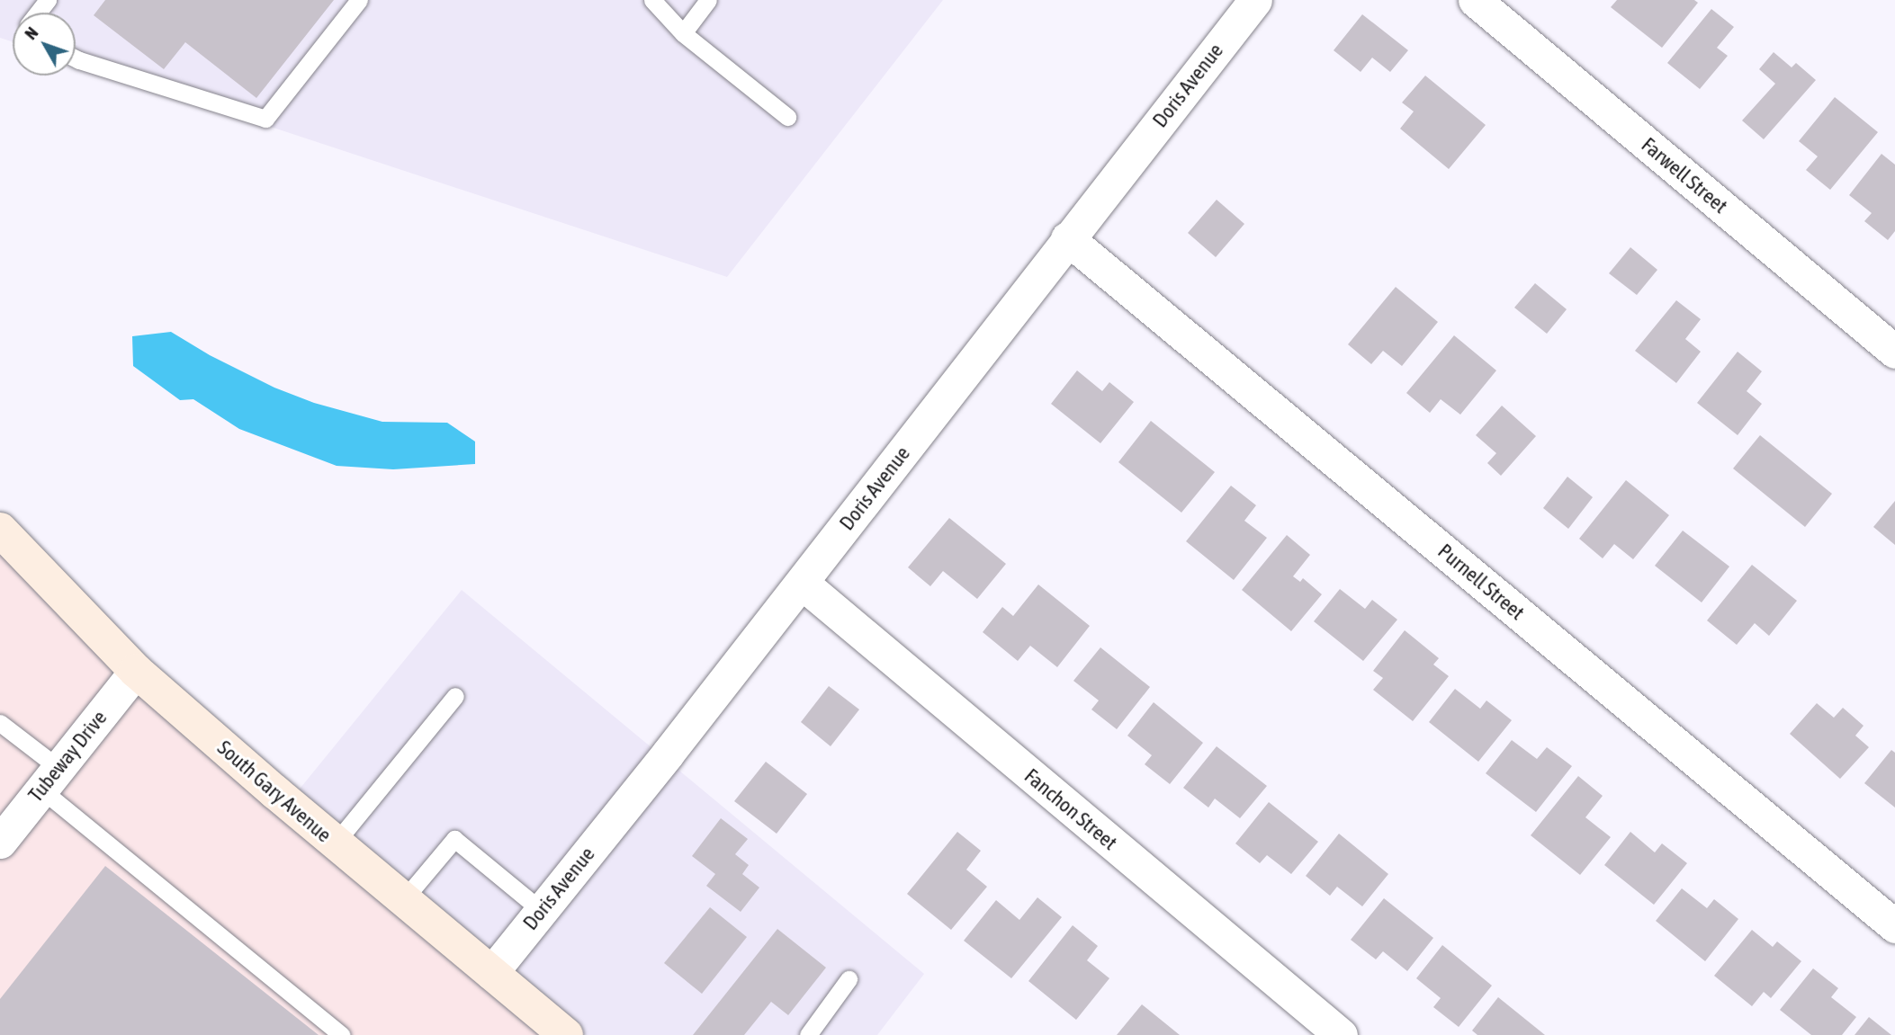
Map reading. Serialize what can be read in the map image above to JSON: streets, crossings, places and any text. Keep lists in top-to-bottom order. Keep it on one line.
{"streets":{"main road":["South Gary Avenue"],"street":["Doris Avenue","Farwell Street","Purnell Street","Tubeway Drive","Fanchon Street"]},"crossings":[["Doris Avenue","Purnell Street"],["Doris Avenue","South Gary Avenue"],["Doris Avenue","Fanchon Street"],["Tubeway Drive","South Gary Avenue"]],"north":"top left"}
